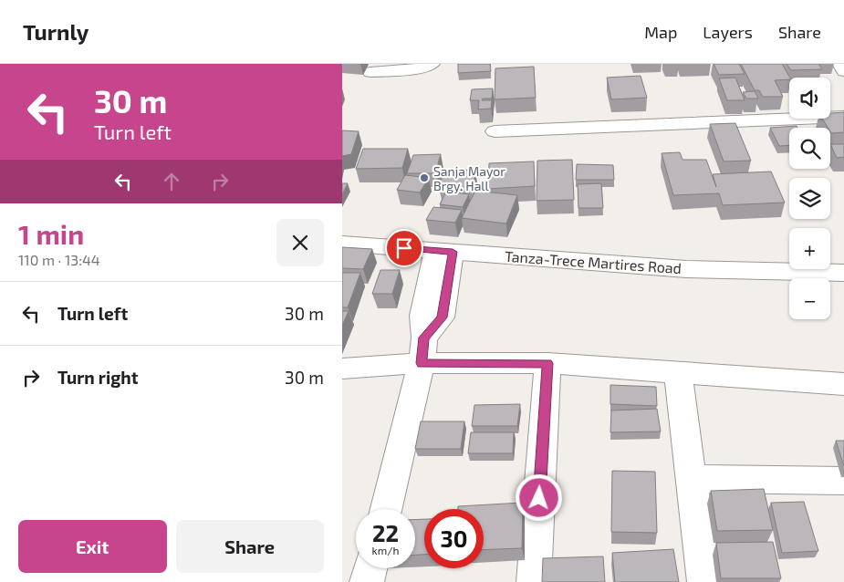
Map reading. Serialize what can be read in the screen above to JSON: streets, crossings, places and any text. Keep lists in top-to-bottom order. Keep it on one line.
{"streets":{"street":["Tanza-Trece Martires Road"]},"places":["Sanja Mayor Brgy. Hall"],"page":{"header":"Turnly","nav":["Map","Layers","Share"],"turn":["30 m","Turn left"],"map_buttons":["+","−"],"heading":["1 min","110 m · 13:44"],"list":[{"name":"Turn left","value":"30 m"},{"name":"Turn right","value":"30 m"}],"speed":"22 km/h","limit":"30","buttons":["Exit","Share"]}}
